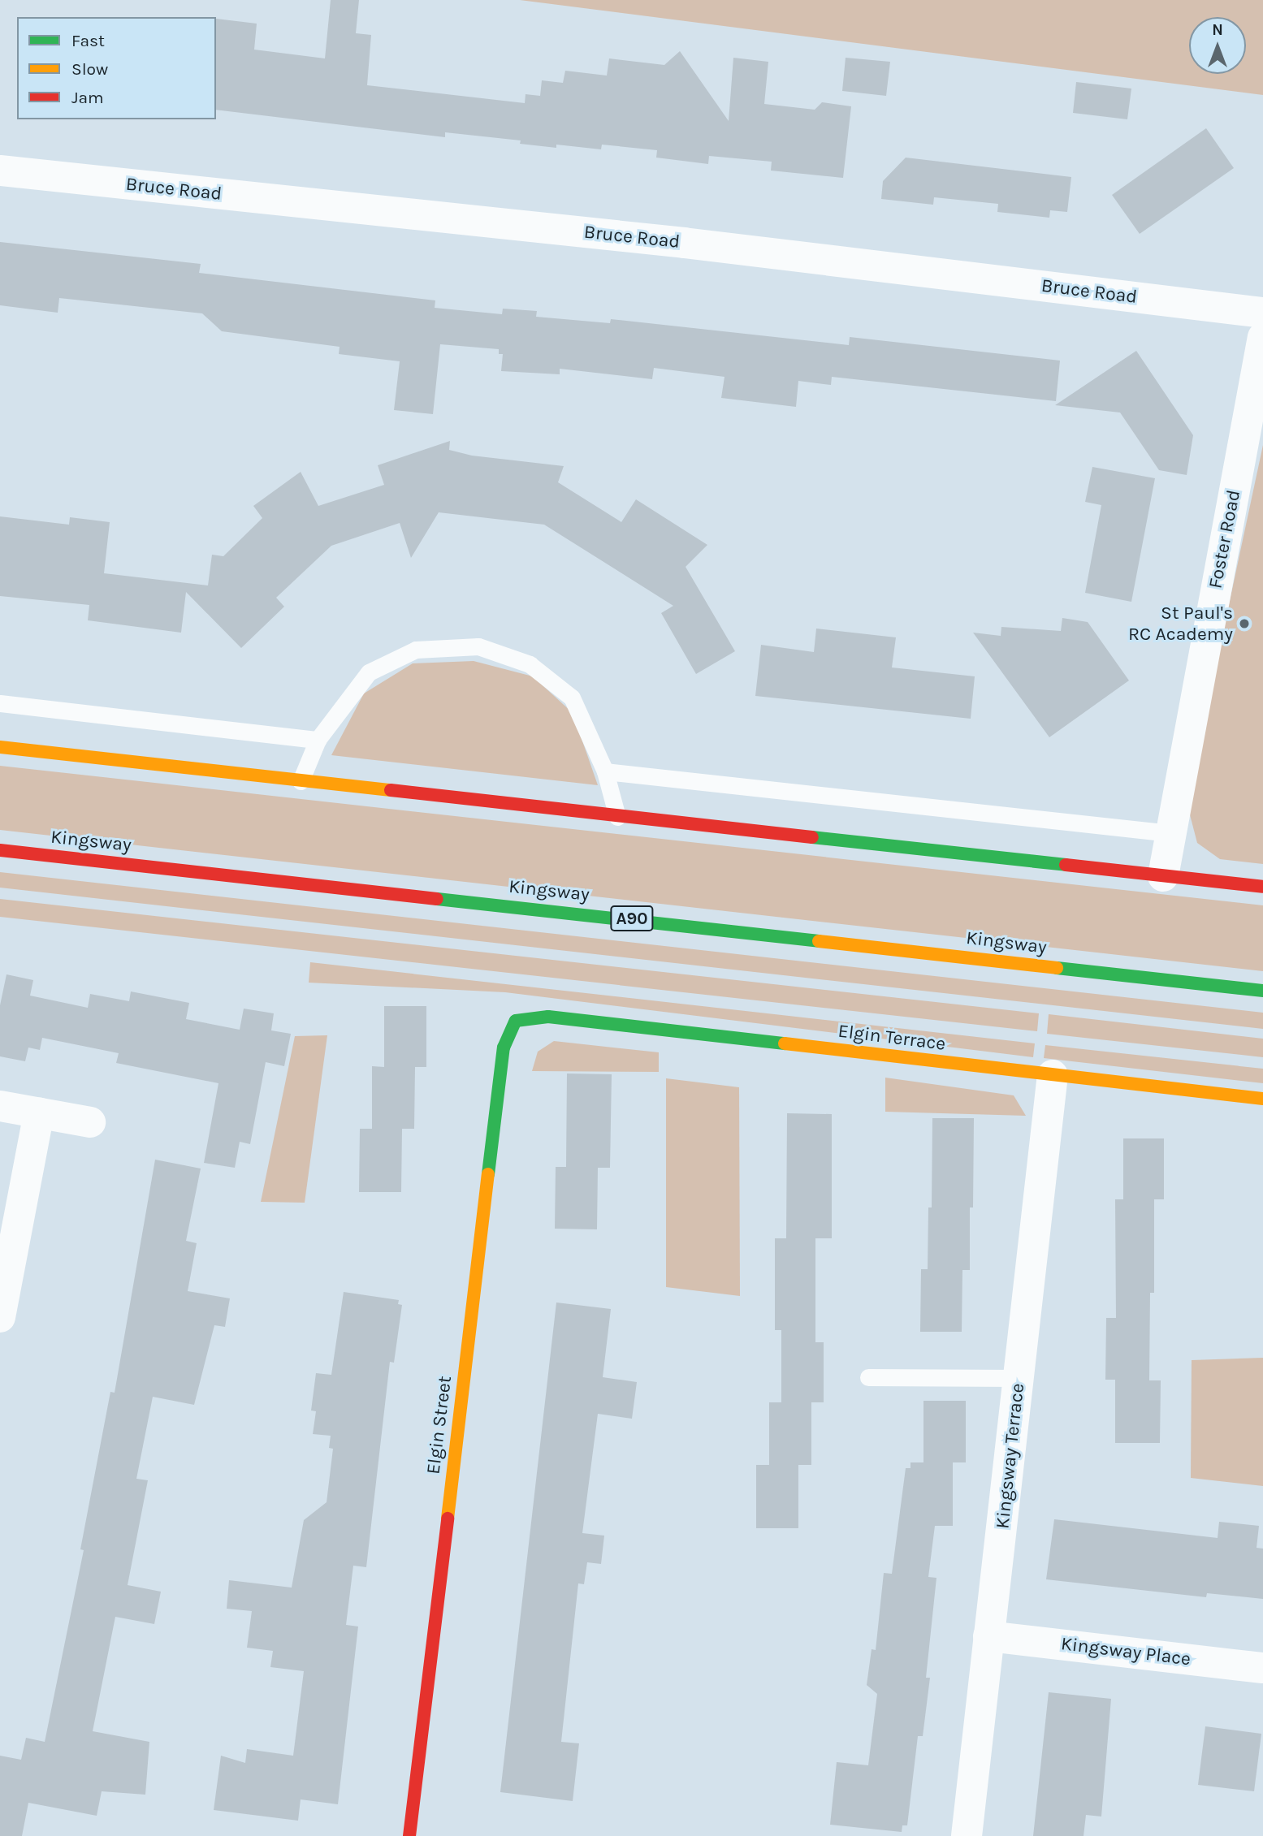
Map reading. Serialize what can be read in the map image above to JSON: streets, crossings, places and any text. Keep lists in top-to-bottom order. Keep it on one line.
{"streets":{"main road":["Kingsway","A90","Elgin Terrace","Elgin Street"],"street":["Bruce Road","Foster Road","Kingsway Terrace","Kingsway Place"]},"crossings":[["Elgin Terrace","Elgin Street"],["Elgin Terrace","Kingsway Terrace"],["Kingsway Terrace","Kingsway Place"]],"places":["St Paul's RC Academy"],"legend":["Fast","Slow","Jam"],"north":"top"}
